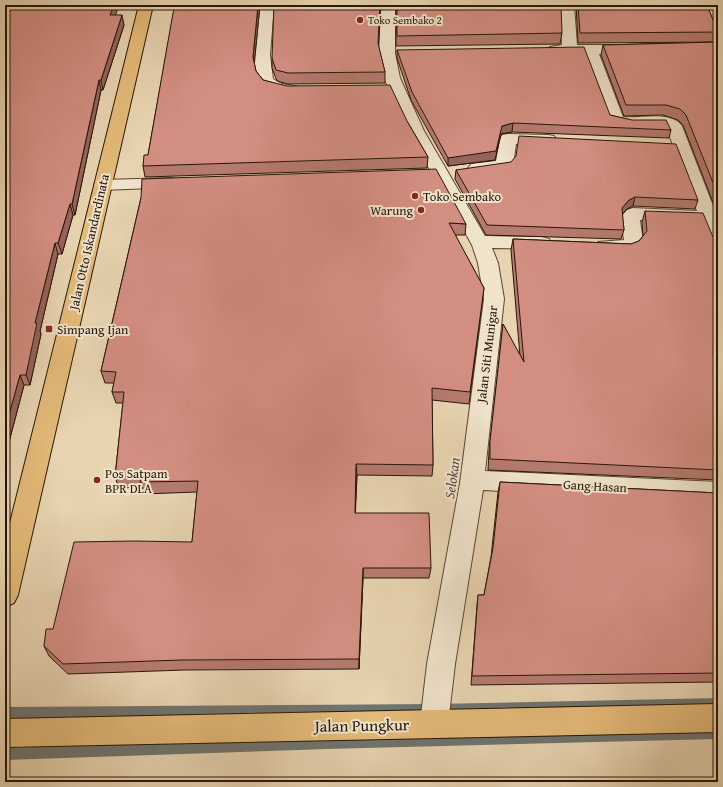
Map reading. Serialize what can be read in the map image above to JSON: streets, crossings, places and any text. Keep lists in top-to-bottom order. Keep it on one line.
{"streets":{"main road":["Jalan Otto Iskandardinata","Jalan Pungkur"],"street":["Jalan Siti Munigar","Gang Hasan"]},"crossings":[["Jalan Siti Munigar","Gang Hasan"],["Jalan Siti Munigar","Jalan Pungkur"]],"water":["Selokan"],"places":{"other":["Toko Sembako 2","Toko Sembako","Warung","Pos Satpam BPR DLA"],"transit":["Simpang Ijan"]}}
